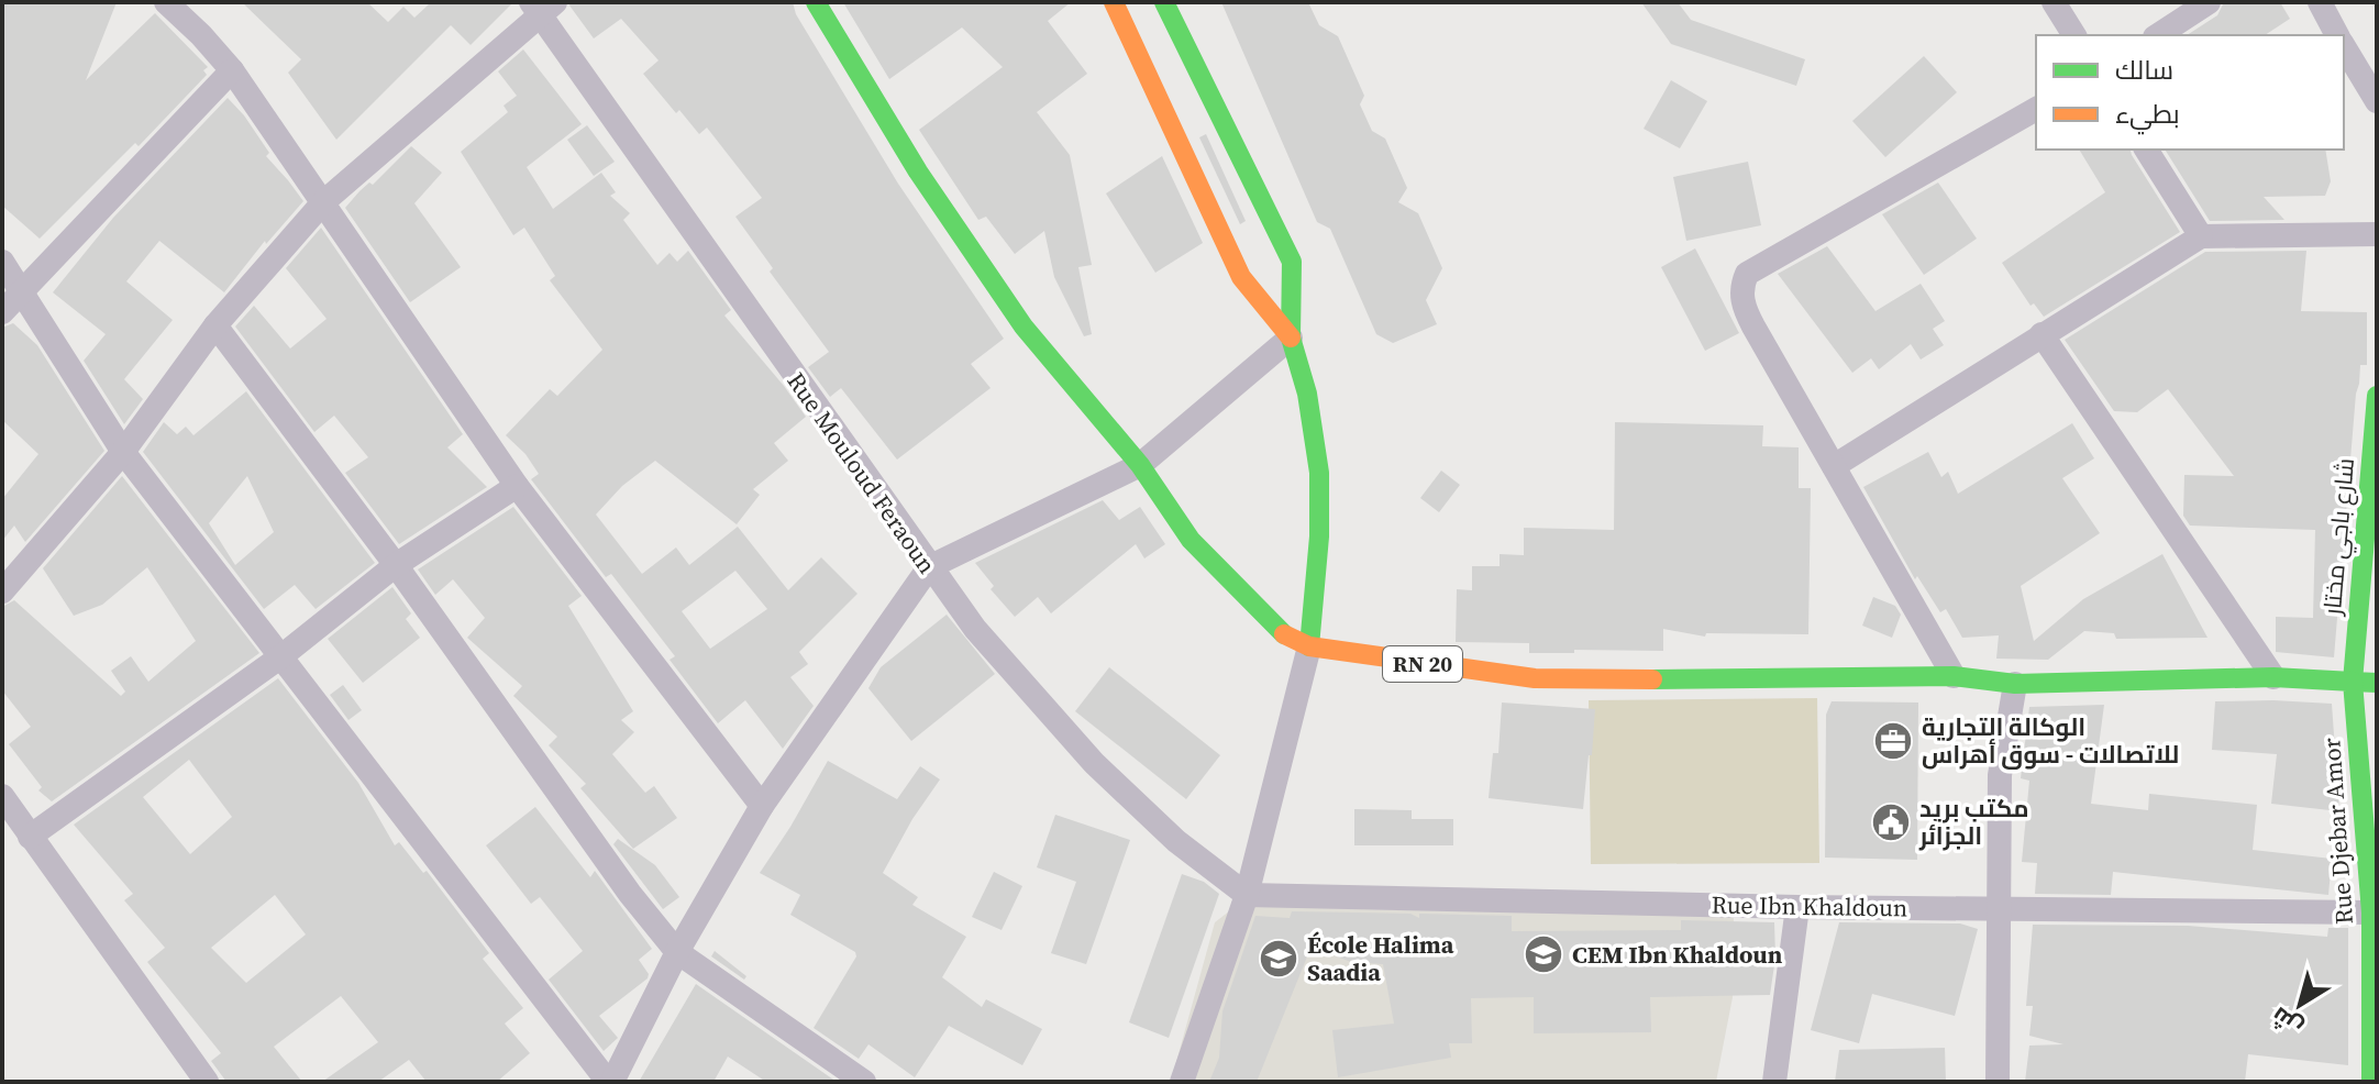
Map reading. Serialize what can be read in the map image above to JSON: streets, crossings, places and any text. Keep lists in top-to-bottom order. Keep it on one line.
{"streets":{"main road":["شارع باجي مختار","RN 20","Rue Djebar Amor"],"street":["Rue Mouloud Feraoun","Rue Ibn Khaldoun"]},"crossings":[["Rue Mouloud Feraoun","Rue Ibn Khaldoun"],["شارع باجي مختار","RN 20"],["شارع باجي مختار","Rue Djebar Amor"],["RN 20","Rue Djebar Amor"],["Rue Djebar Amor","Rue Ibn Khaldoun"]],"places":{"office":["الوكالة التجارية للاتصالات - سوق أهراس"],"public building":["مكتب بريد الجزائر"],"school or university":["CEM Ibn Khaldoun","École Halima Saadia"]},"legend":["سالك","بطيء"],"north":"bottom left"}
